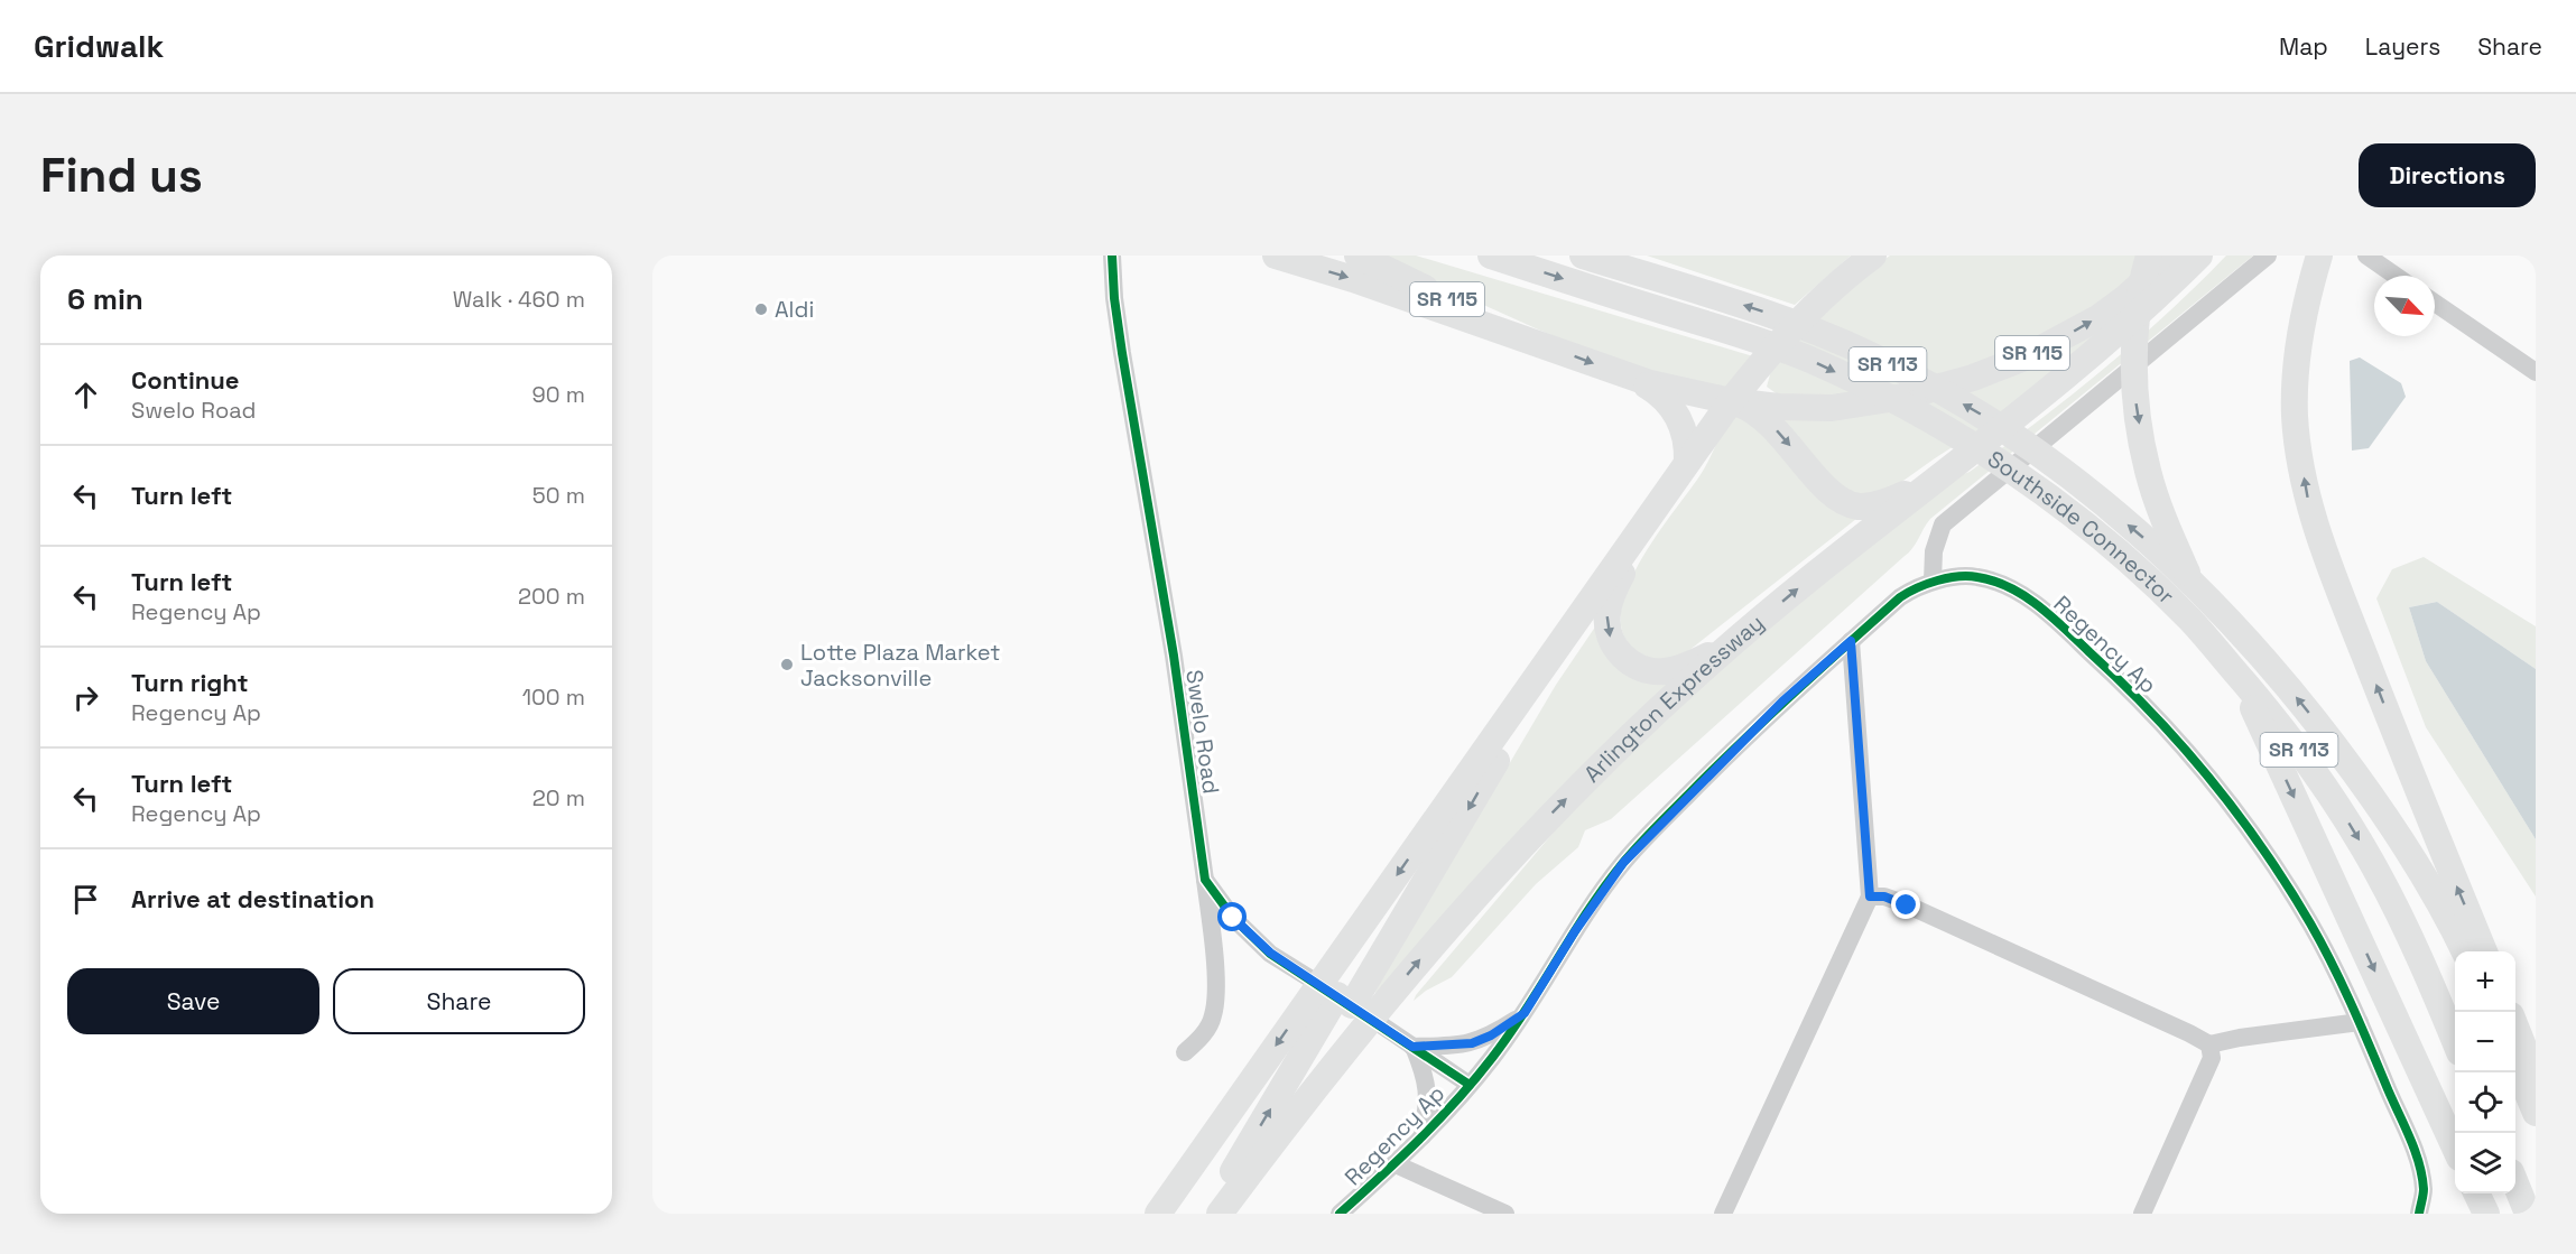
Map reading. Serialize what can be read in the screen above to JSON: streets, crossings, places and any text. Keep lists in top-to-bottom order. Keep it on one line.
{"streets":{"highway":["SR 115","SR 113","Southside Connector","Arlington Expressway"],"street":["Regency Ap","Swelo Road"]},"crossings":[["SR 115","Arlington Expressway"],["Regency Ap","Swelo Road"],["Arlington Expressway","Swelo Road"]],"places":["Aldi","Lotte Plaza Market Jacksonville"],"north":"bottom right","page":{"header":"Gridwalk","nav":["Map","Layers","Share"],"buttons":["Directions",["Save","Share"]],"title":"Find us","heading":["6 min","Walk · 460 m"],"list":[["Continue","Swelo Road","90 m"],["Turn left","50 m"],["Turn left","Regency Ap","200 m"],["Turn right","Regency Ap","100 m"],["Turn left","Regency Ap","20 m"],"Arrive at destination"],"map_buttons":["+","−"]}}
